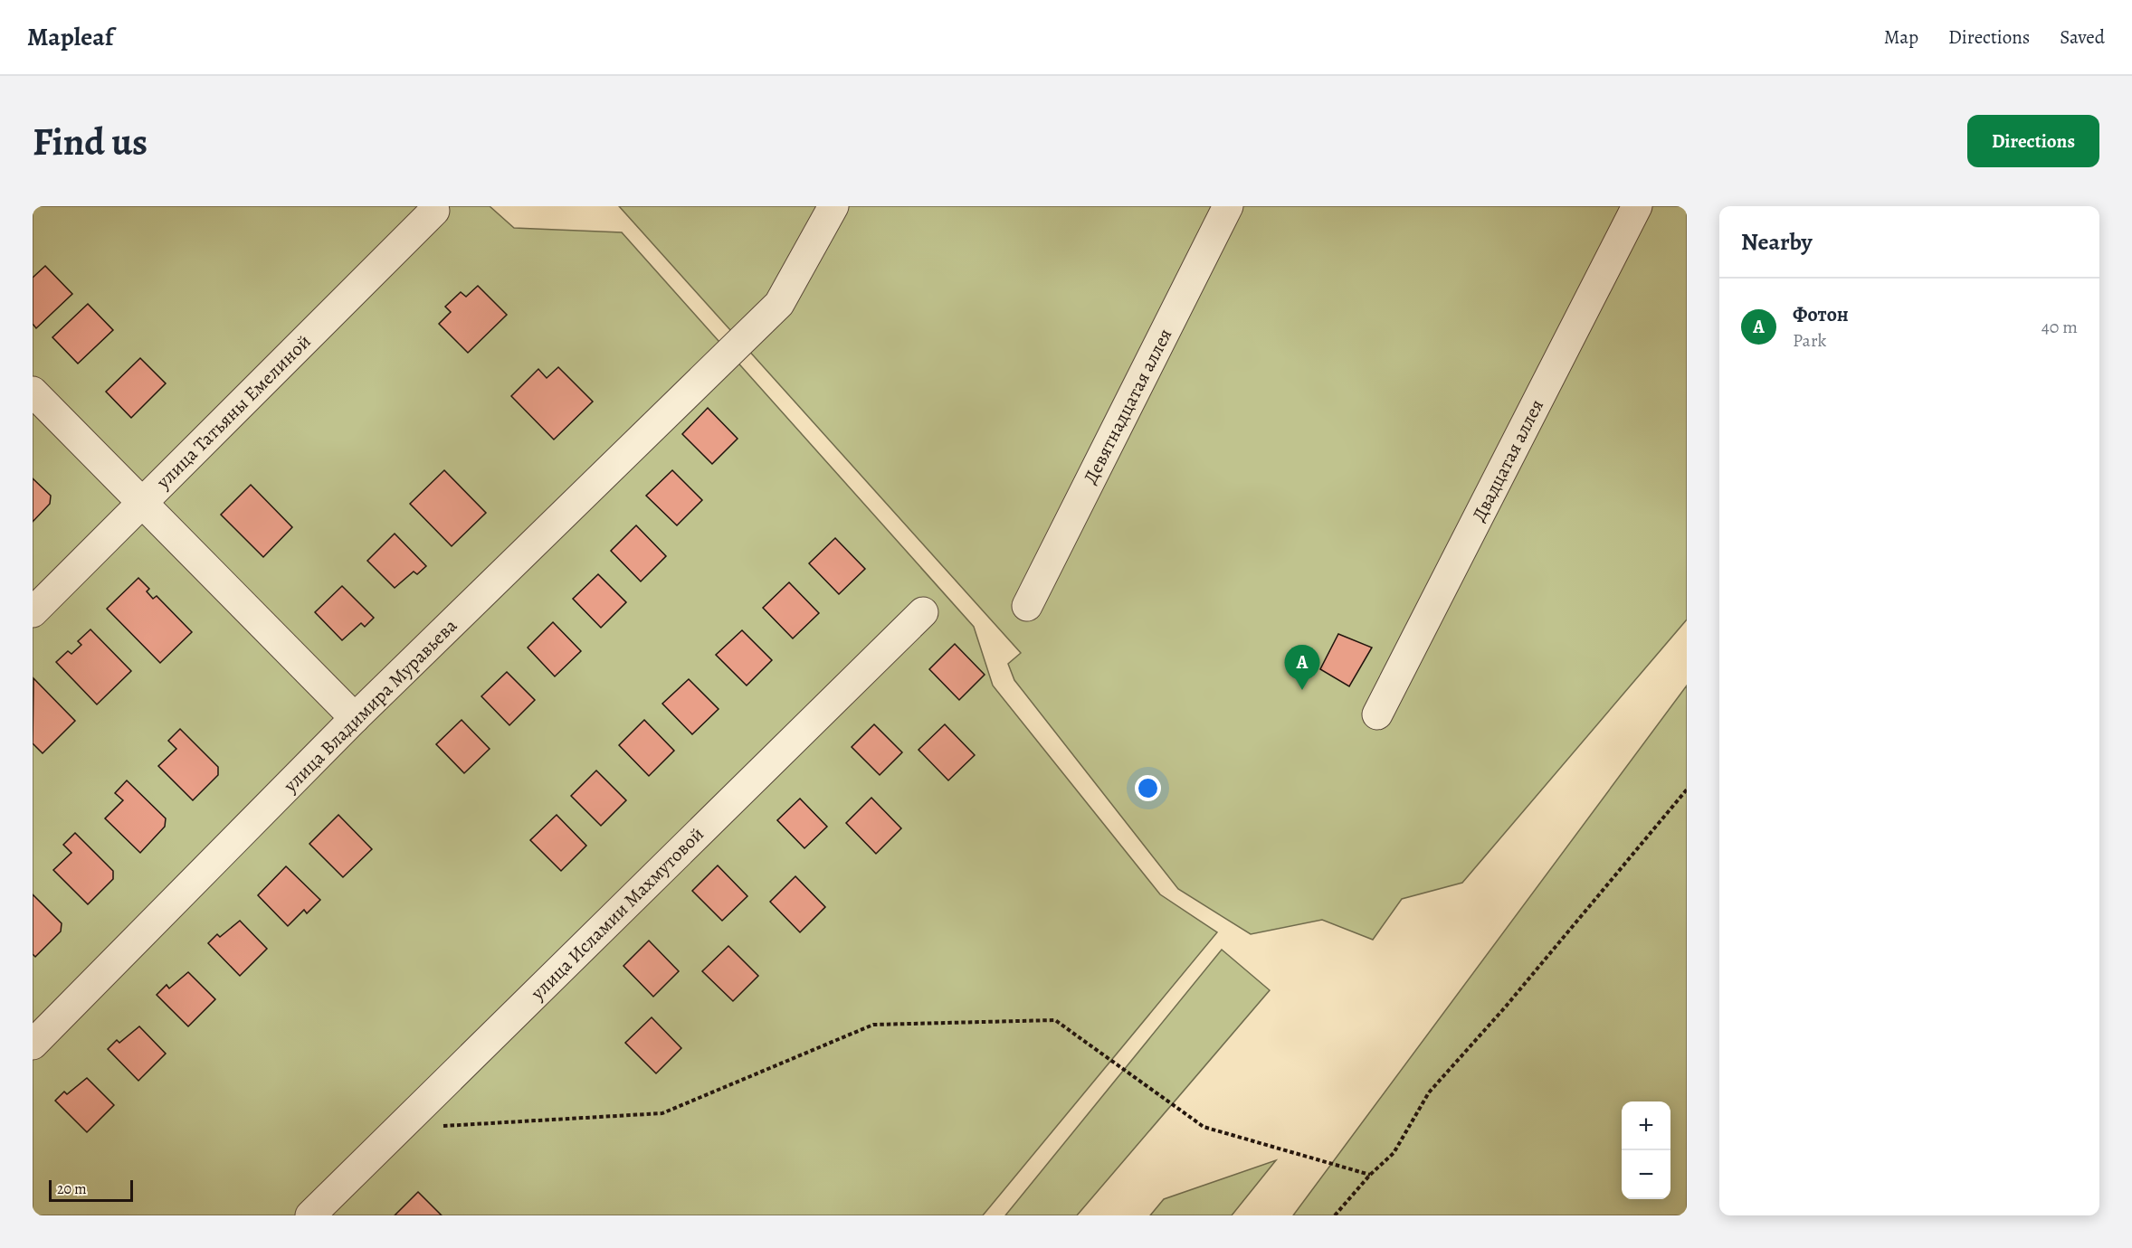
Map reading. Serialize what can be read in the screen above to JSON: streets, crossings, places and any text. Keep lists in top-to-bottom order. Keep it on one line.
{"streets":{"street":["Девятнадцатая аллея","улица Татьяны Емелиной","Двадцатая аллея","улица Владимира Муравьева","улица Исламии Махмутовой"]},"scale_bar":"20 m","page":{"header":"Mapleaf","nav":["Map","Directions","Saved"],"buttons":"Directions","title":"Find us","heading":"Nearby","list":[{"mark":"A","name":"Фотон","note":"Park","value":"40 m"}],"pins":"A","map_buttons":["+","−"],"scale":"20 m"}}
